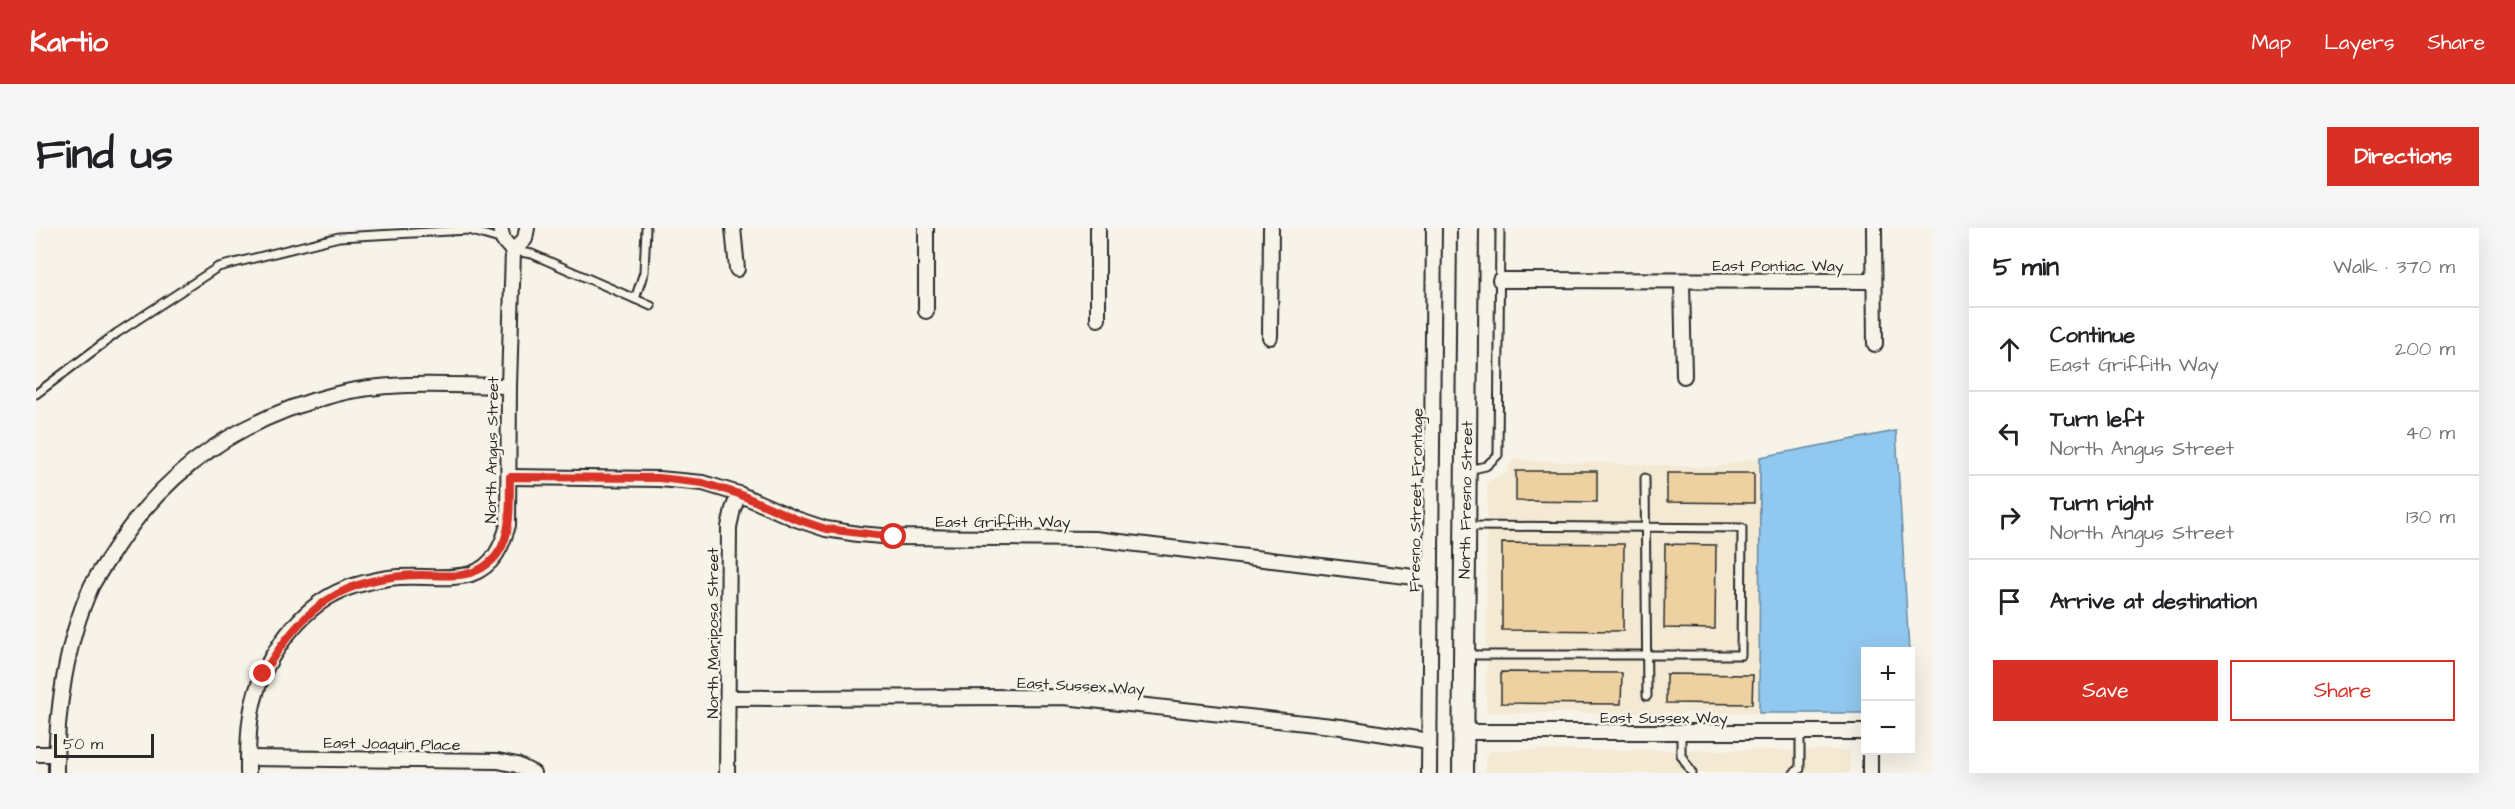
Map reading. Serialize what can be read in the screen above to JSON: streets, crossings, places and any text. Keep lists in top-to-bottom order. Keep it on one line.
{"streets":{"main road":["North Fresno Street"],"street":["East Pontiac Way","North Angus Street","Fresno Street Frontage","East Griffith Way","North Mariposa Street","East Sussex Way","East Joaquin Place"]},"crossings":[["North Angus Street","East Griffith Way"],["North Angus Street","East Joaquin Place"],["Fresno Street Frontage","East Griffith Way"],["Fresno Street Frontage","East Sussex Way"],["North Fresno Street","East Sussex Way"],["East Griffith Way","North Mariposa Street"],["North Mariposa Street","East Sussex Way"]],"scale_bar":"50 m","page":{"header":"Kartio","nav":["Map","Layers","Share"],"title":"Find us","buttons":["Directions",["Save","Share"]],"heading":["5 min","Walk · 370 m"],"list":[["Continue","East Griffith Way","200 m"],["Turn left","North Angus Street","40 m"],["Turn right","North Angus Street","130 m"],"Arrive at destination"],"map_buttons":["+","−"],"scale":"50 m"}}
